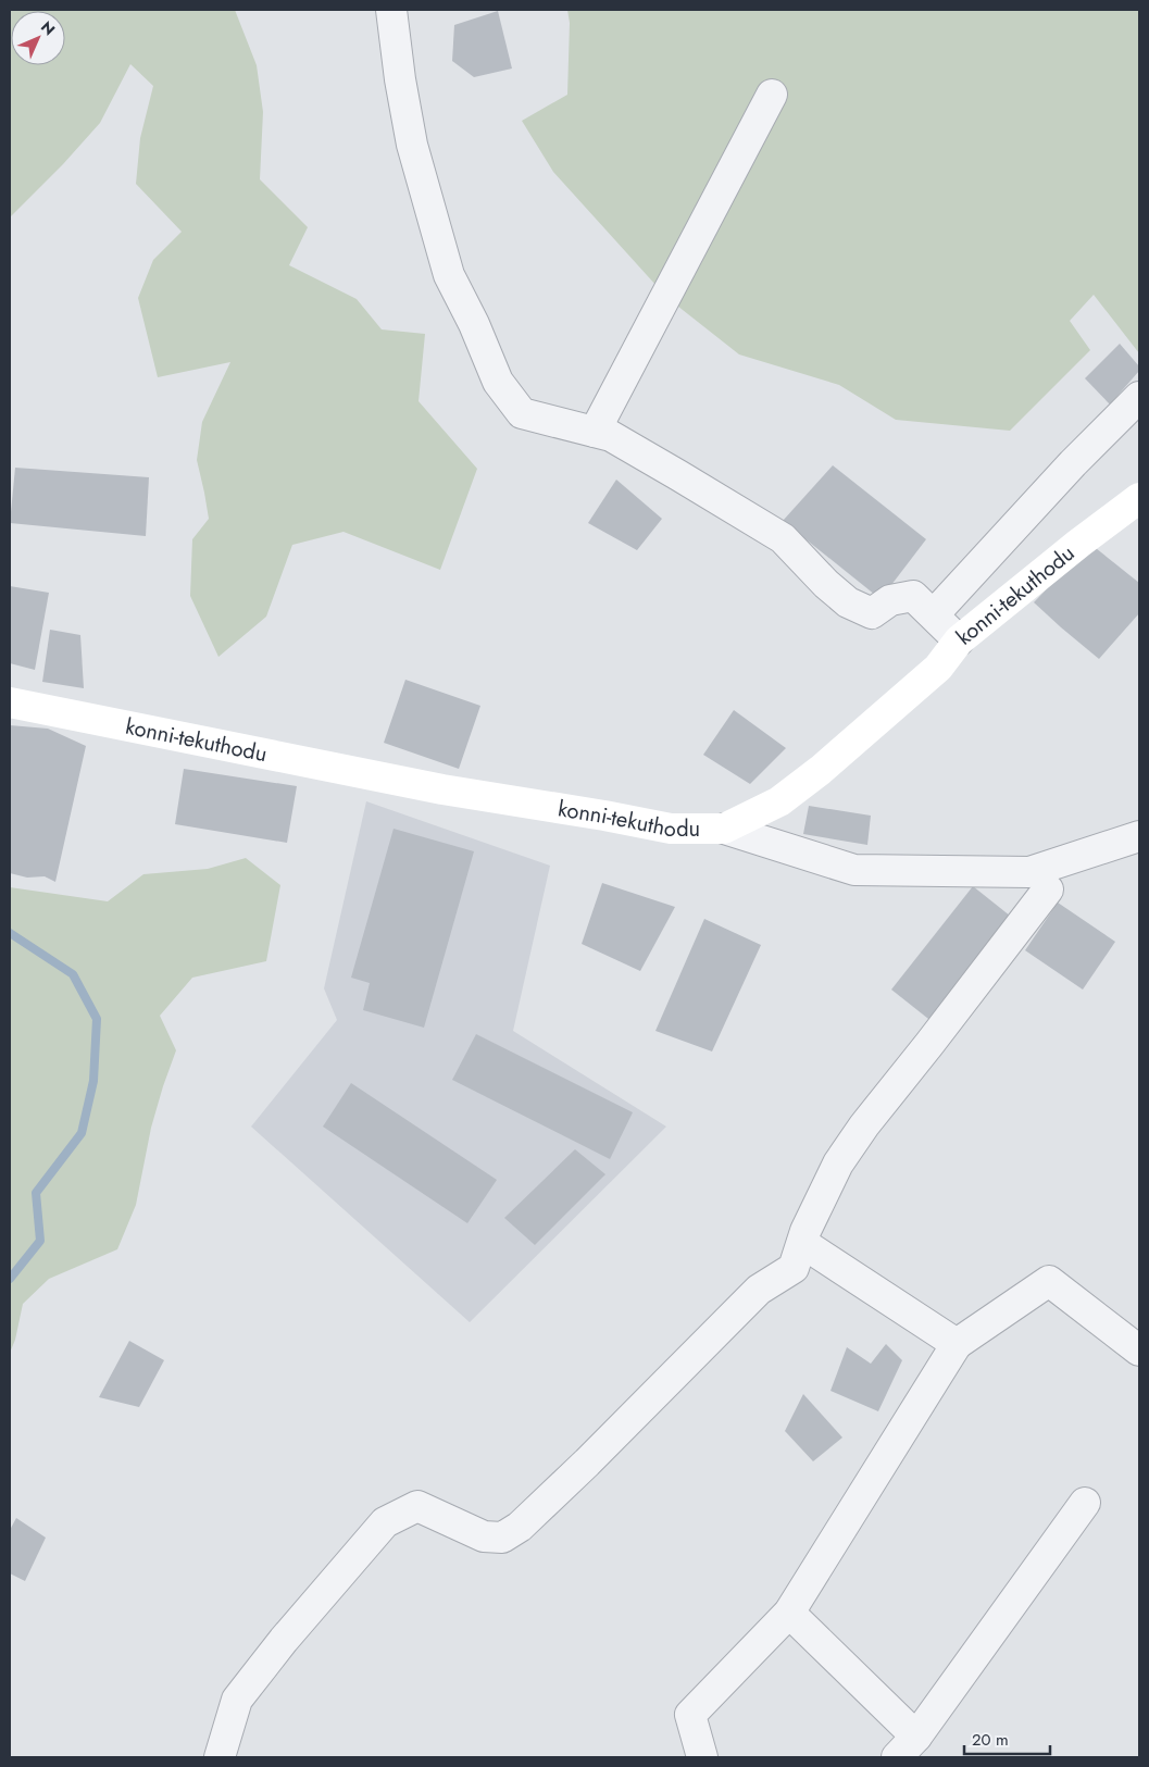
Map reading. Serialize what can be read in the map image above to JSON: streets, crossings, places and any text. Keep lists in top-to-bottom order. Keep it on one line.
{"streets":{"main road":["konni-tekuthodu"]},"scale_bar":"20 m","north":"top right"}
